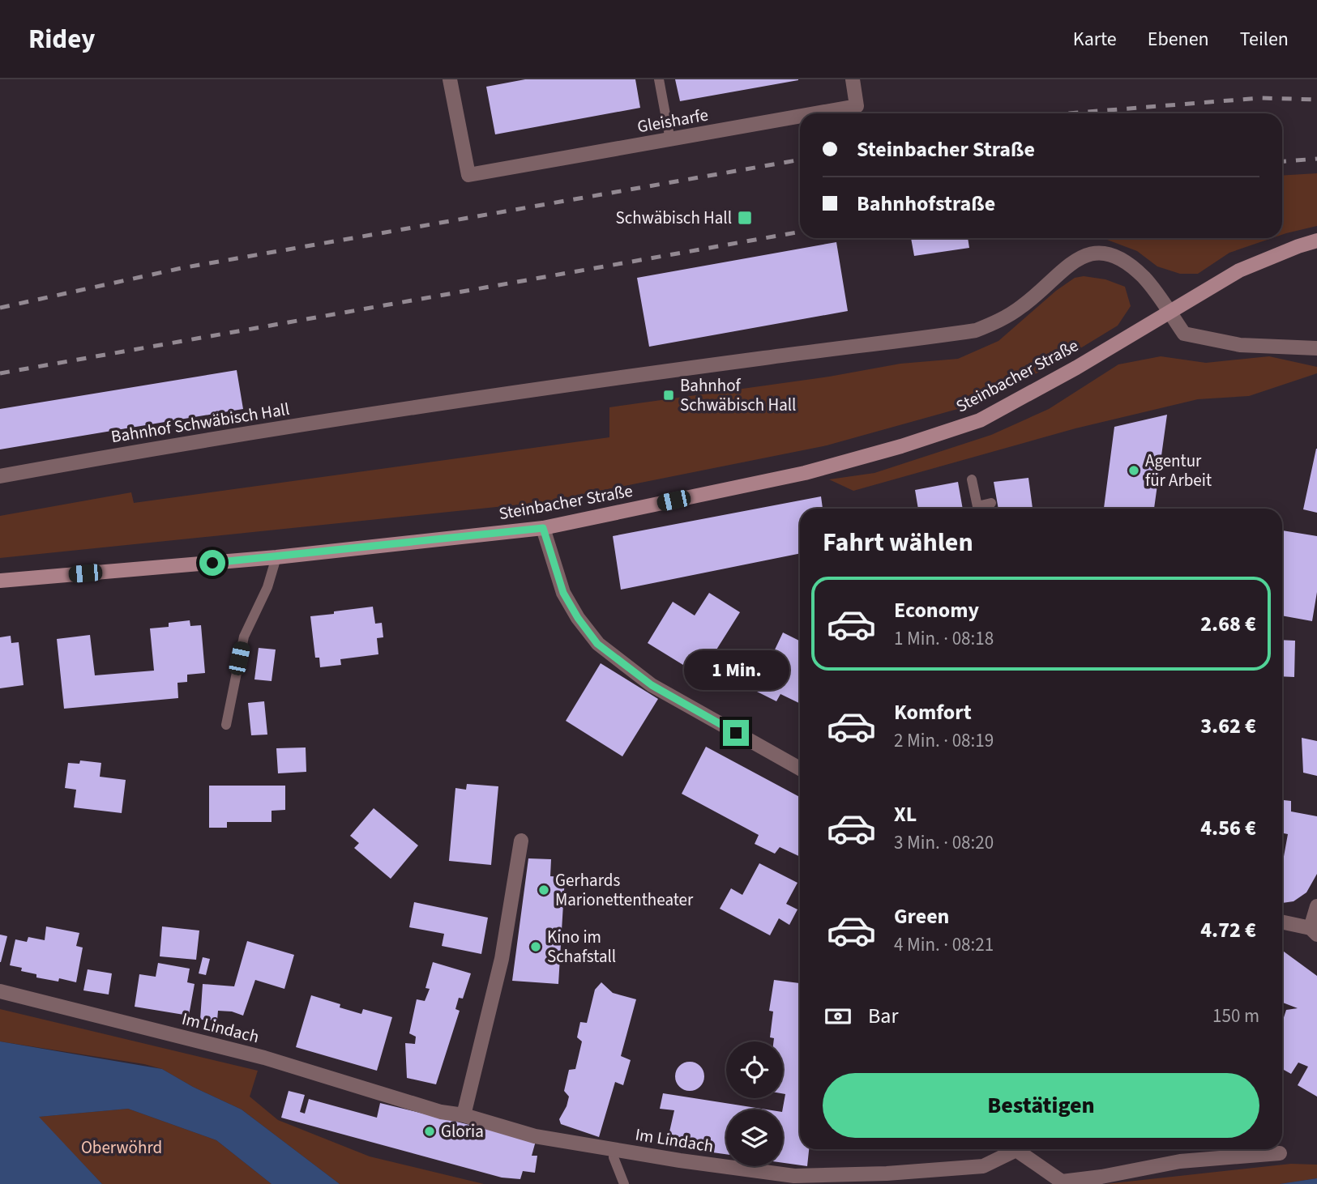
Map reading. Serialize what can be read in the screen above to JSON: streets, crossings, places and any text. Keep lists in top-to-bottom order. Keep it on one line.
{"streets":{"street":["Gleisharfe","Steinbacher Straße","Bahnhof Schwäbisch Hall","Im Lindach"]},"crossings":[["Steinbacher Straße","Bahnhof Schwäbisch Hall"]],"parks":["Oberwöhrd"],"places":{"transit":["Schwäbisch Hall","Bahnhof Schwäbisch Hall"],"other":["Agentur für Arbeit","Gerhards Marionettentheater","Kino im Schafstall","Gloria"]},"page":{"header":"Ridey","nav":["Karte","Ebenen","Teilen"],"banner":["Steinbacher Straße","Bahnhofstraße"],"heading":"Fahrt wählen","list":[{"name":"Economy","note":"1 Min. · 08:18","value":"2.68 €"},{"name":"Komfort","note":"2 Min. · 08:19","value":"3.62 €"},{"name":"XL","note":"3 Min. · 08:20","value":"4.56 €"},{"name":"Green","note":"4 Min. · 08:21","value":"4.72 €"}],"bubble":"1 Min.","pay":["Bar","150 m"],"buttons":"Bestätigen"}}
